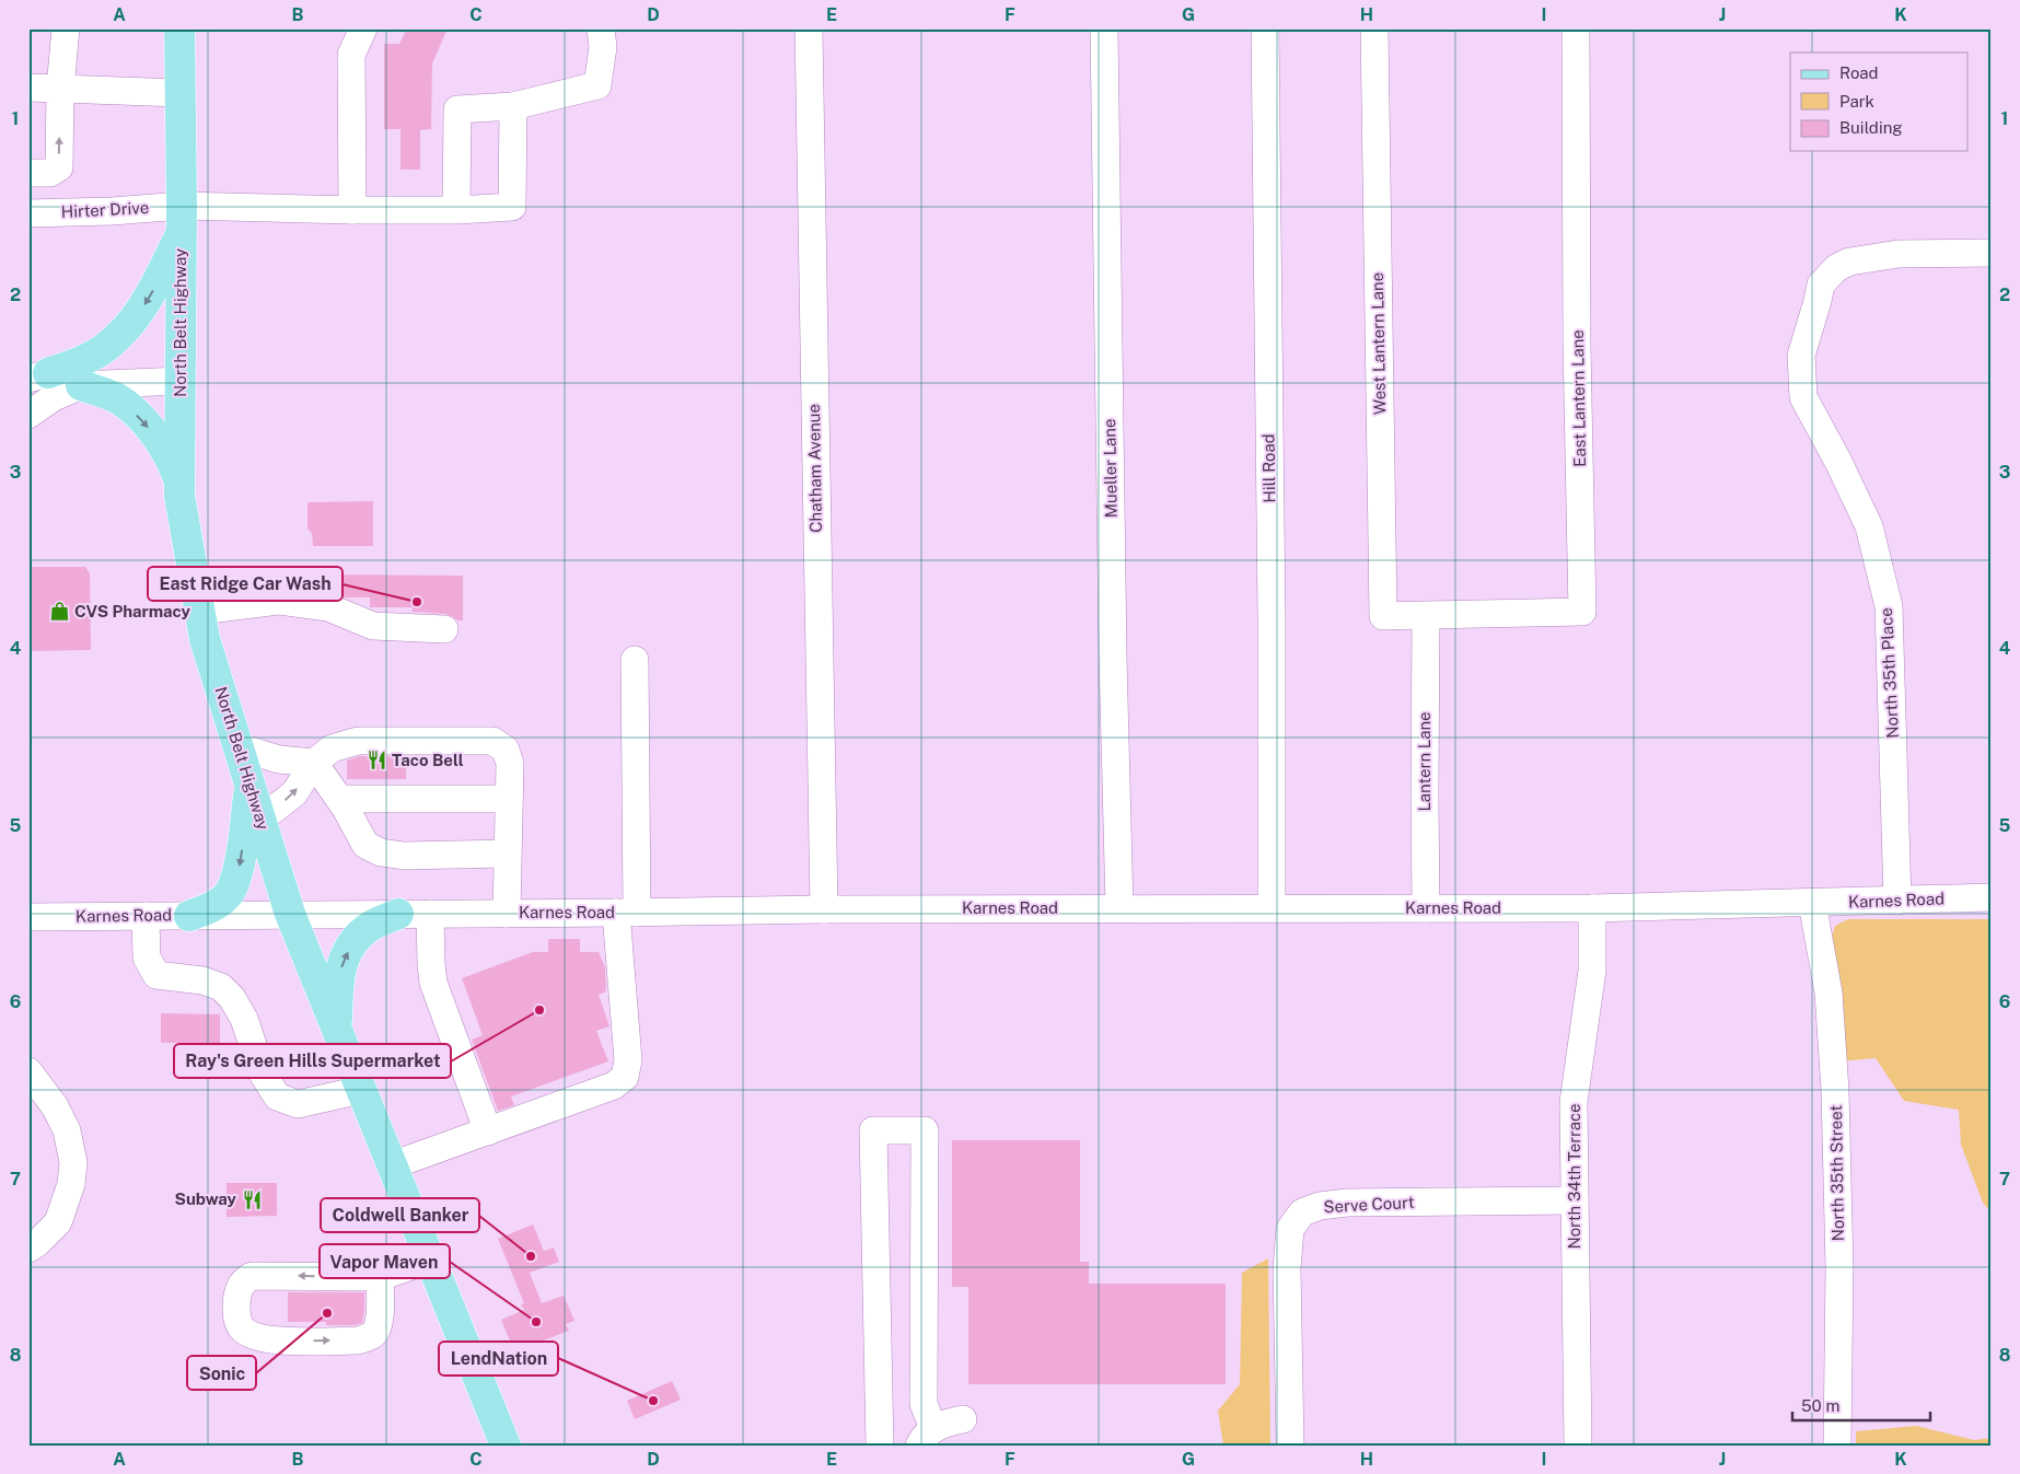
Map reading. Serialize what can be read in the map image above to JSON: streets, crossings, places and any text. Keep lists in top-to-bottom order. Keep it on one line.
{"streets":{"main road":["North Belt Highway"],"street":["Hirter Drive","West Lantern Lane","East Lantern Lane","Chatham Avenue","Mueller Lane","Hill Road","North 35th Place","Lantern Lane","Karnes Road","North 35th Street","North 34th Terrace","Serve Court"]},"crossings":[["Hirter Drive","North Belt Highway"],["North Belt Highway","Karnes Road"],["West Lantern Lane","East Lantern Lane"],["West Lantern Lane","Lantern Lane"],["East Lantern Lane","Lantern Lane"],["Chatham Avenue","Karnes Road"],["Mueller Lane","Karnes Road"],["Hill Road","Karnes Road"],["North 35th Place","Karnes Road"],["Lantern Lane","Karnes Road"],["Karnes Road","North 35th Street"],["Karnes Road","North 34th Terrace"],["North 34th Terrace","Serve Court"]],"places":{"other":["East Ridge Car Wash","Ray's Green Hills Supermarket","Coldwell Banker","Sonic","Vapor Maven","LendNation"],"shop":["CVS Pharmacy"],"restaurant":["Taco Bell","Subway"]},"legend":["Road","Park","Building"],"scale_bar":"50 m","grid":{"columns":["A","B","C","D","E","F","G","H","I","J","K"],"rows":["1","2","3","4","5","6","7","8"]}}
